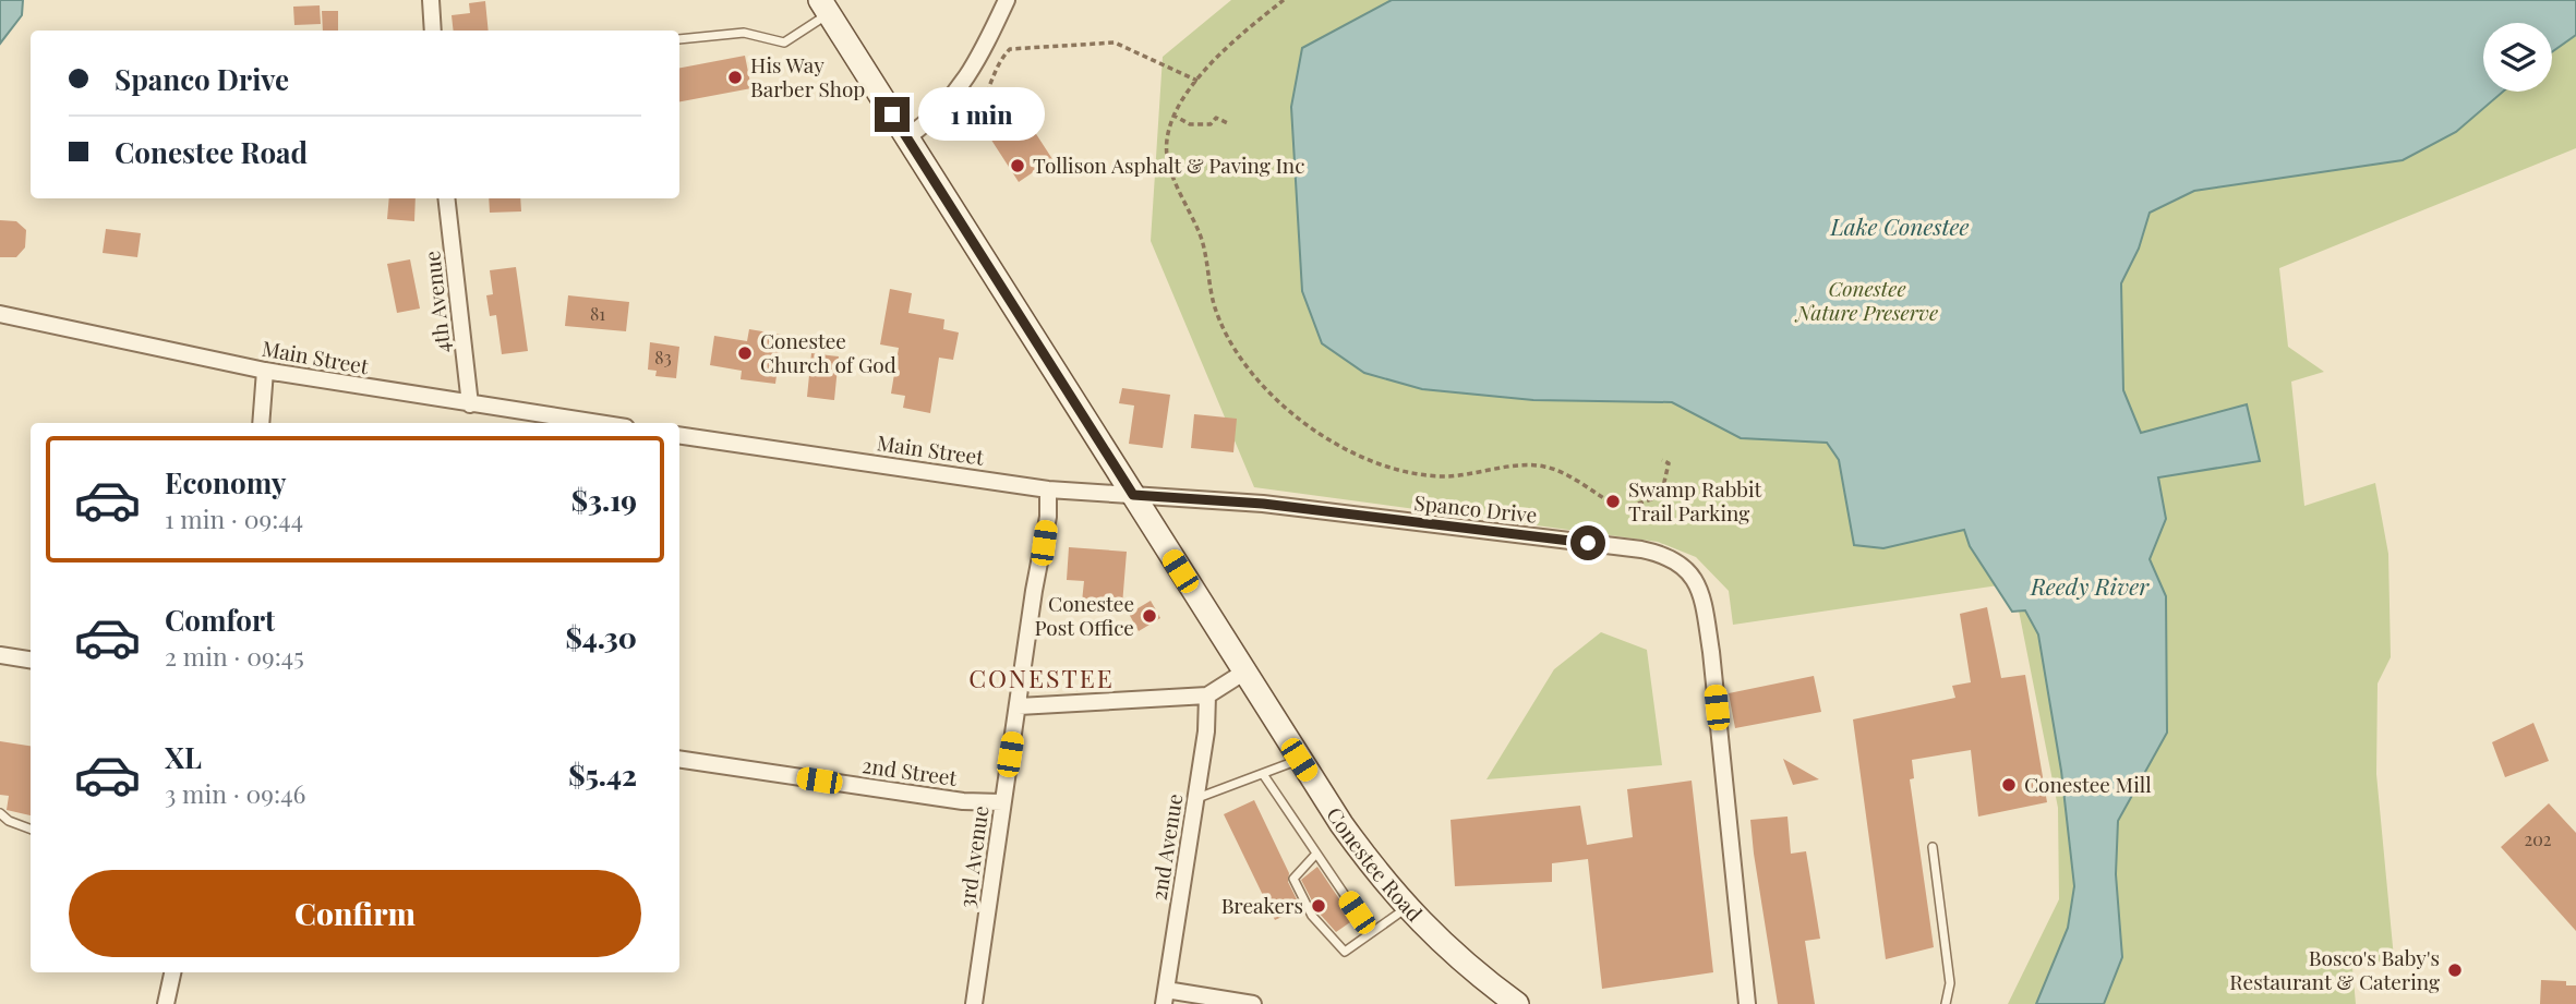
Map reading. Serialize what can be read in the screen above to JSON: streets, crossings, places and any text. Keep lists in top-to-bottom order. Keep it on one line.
{"streets":{"main road":["Conestee Road"],"street":["4th Avenue","Main Street","Spanco Drive","2nd Street","2nd Avenue","3rd Avenue"]},"crossings":[["4th Avenue","Main Street"],["Main Street","Spanco Drive"],["Main Street","3rd Avenue"],["Main Street","Conestee Road"],["Spanco Drive","Conestee Road"],["2nd Street","3rd Avenue"]],"districts":["CONESTEE"],"water":["Lake Conestee","Reedy River"],"parks":["Conestee Nature Preserve"],"places":["His Way Barber Shop","Tollison Asphalt & Paving Inc","Conestee Church of God","Swamp Rabbit Trail Parking","Conestee Post Office","Conestee Mill","Breakers","Bosco's Baby's Restaurant & Catering"],"house_numbers":["81","83","202"],"page":{"banner":["Spanco Drive","Conestee Road"],"bubble":"1 min","list":[{"name":"Economy","note":"1 min · 09:44","value":"$3.19"},{"name":"Comfort","note":"2 min · 09:45","value":"$4.30"},{"name":"XL","note":"3 min · 09:46","value":"$5.42"}],"buttons":"Confirm"}}
